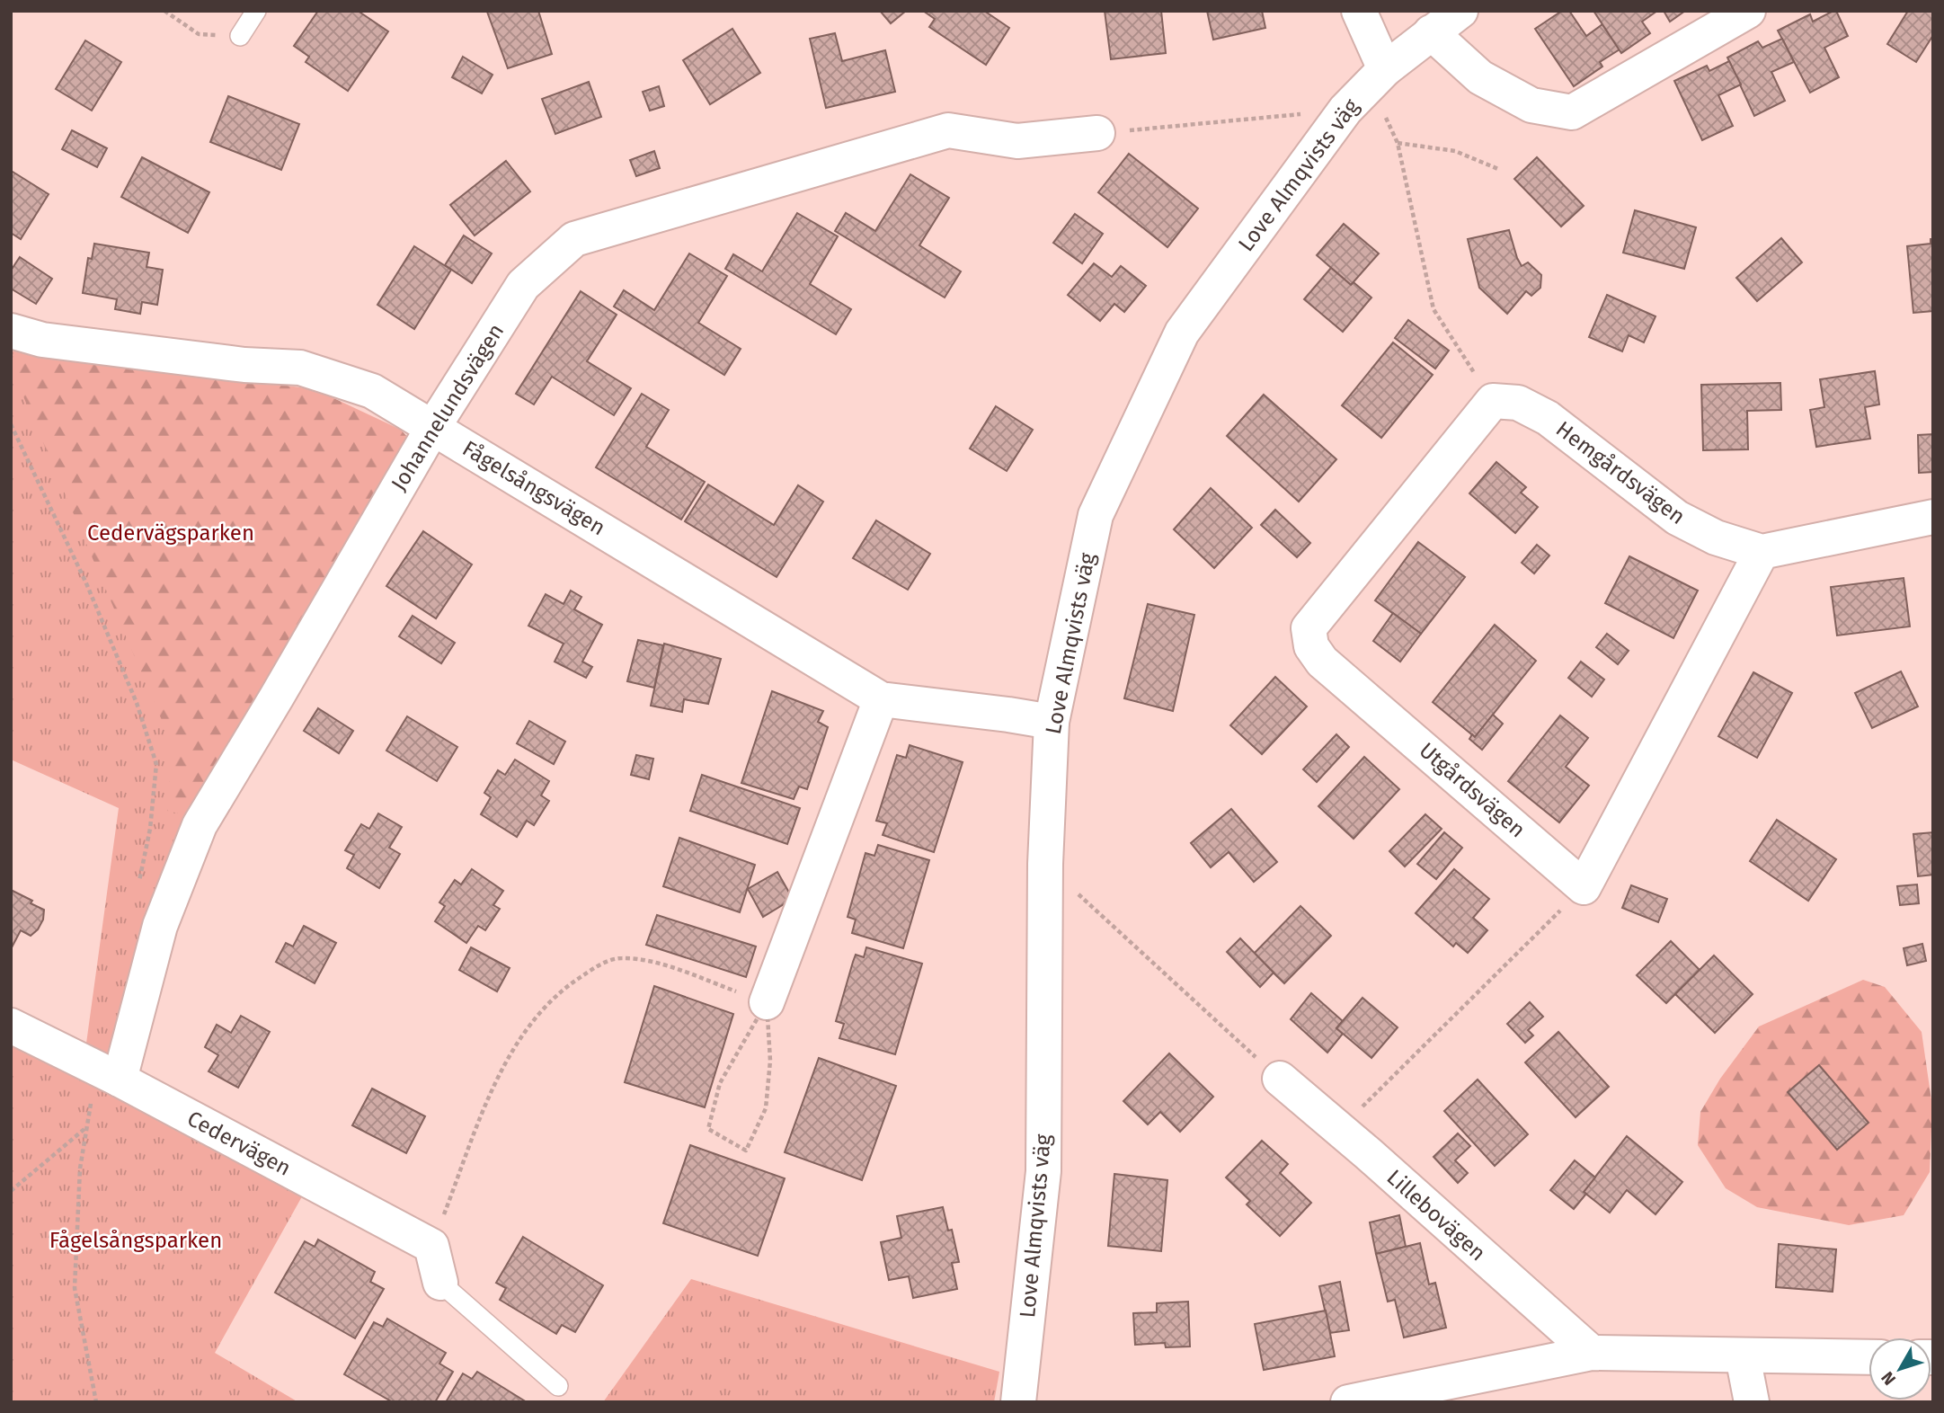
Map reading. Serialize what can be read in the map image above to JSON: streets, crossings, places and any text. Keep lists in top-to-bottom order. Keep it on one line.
{"streets":{"street":["Love Almqvists väg","Johannelundsvägen","Hemgårdsvägen","Fågelsångsvägen","Utgårdsvägen","Cedervägen","Lillebovägen"]},"crossings":[["Love Almqvists väg","Fågelsångsvägen"],["Johannelundsvägen","Fågelsångsvägen"],["Johannelundsvägen","Cedervägen"],["Hemgårdsvägen","Utgårdsvägen"]],"parks":["Cedervägsparken","Fågelsångsparken"],"north":"bottom left"}
